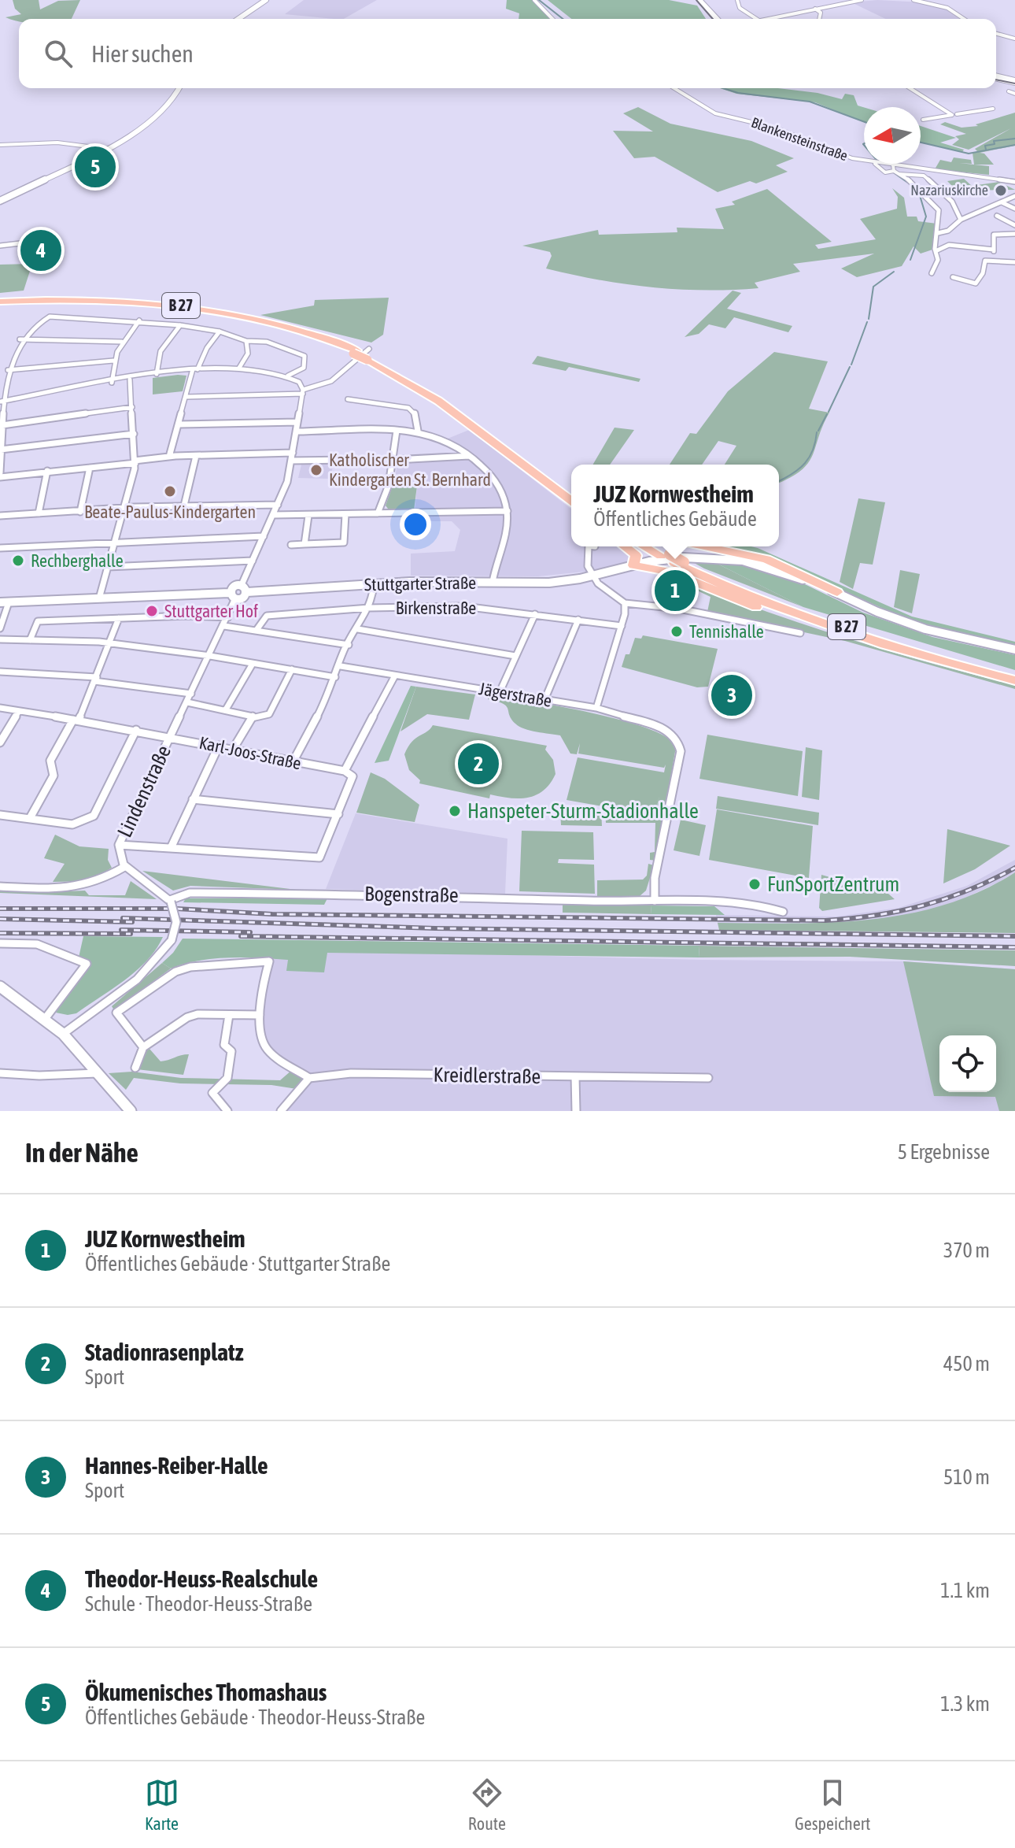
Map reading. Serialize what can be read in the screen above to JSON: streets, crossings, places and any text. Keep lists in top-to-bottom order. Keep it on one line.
{"streets":{"highway":["B 27"],"main road":["Stuttgarter Straße"],"street":["Blankensteinstraße","Birkenstraße","Jägerstraße","Karl-Joos-Straße","Lindenstraße","Bogenstraße","Kreidlerstraße"]},"crossings":[["B 27","Stuttgarter Straße"],["Stuttgarter Straße","Lindenstraße"],["Jägerstraße","Bogenstraße"],["Karl-Joos-Straße","Lindenstraße"]],"places":["Nazariuskirche","Katholischer Kindergarten St. Bernhard","Beate-Paulus-Kindergarten","Rechberghalle","Stuttgarter Hof","Tennishalle","Hanspeter-Sturm-Stadionhalle","FunSportZentrum"],"north":"left","page":{"search":"Hier suchen","pins":["5","4","1","3","2"],"popup":["JUZ Kornwestheim","Öffentliches Gebäude"],"heading":["In der Nähe","5 Ergebnisse"],"list":[{"mark":"1","name":"JUZ Kornwestheim","note":"Öffentliches Gebäude · Stuttgarter Straße","value":"370 m"},{"mark":"2","name":"Stadionrasenplatz","note":"Sport","value":"450 m"},{"mark":"3","name":"Hannes-Reiber-Halle","note":"Sport","value":"510 m"},{"mark":"4","name":"Theodor-Heuss-Realschule","note":"Schule · Theodor-Heuss-Straße","value":"1.1 km"},{"mark":"5","name":"Ökumenisches Thomashaus","note":"Öffentliches Gebäude · Theodor-Heuss-Straße","value":"1.3 km"}],"nav":["Karte","Route","Gespeichert"]}}
